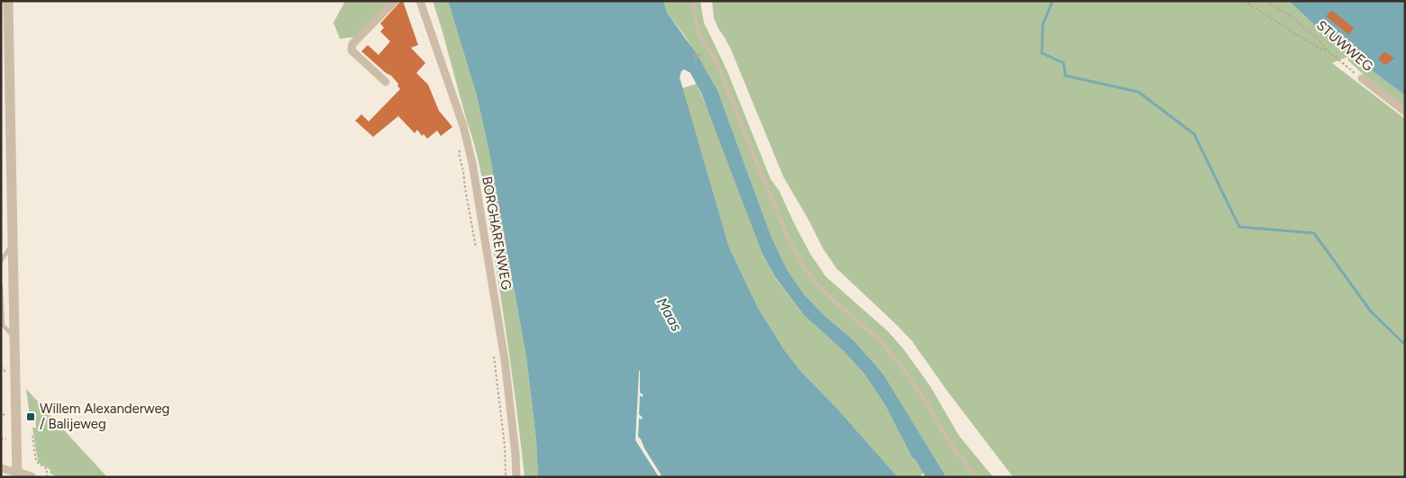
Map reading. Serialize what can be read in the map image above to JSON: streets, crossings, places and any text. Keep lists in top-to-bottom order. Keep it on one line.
{"streets":{"street":["STUWWEG","BORGHARENWEG"]},"water":["Maas"],"places":{"transit":["Willem Alexanderweg / Balijeweg"]}}
